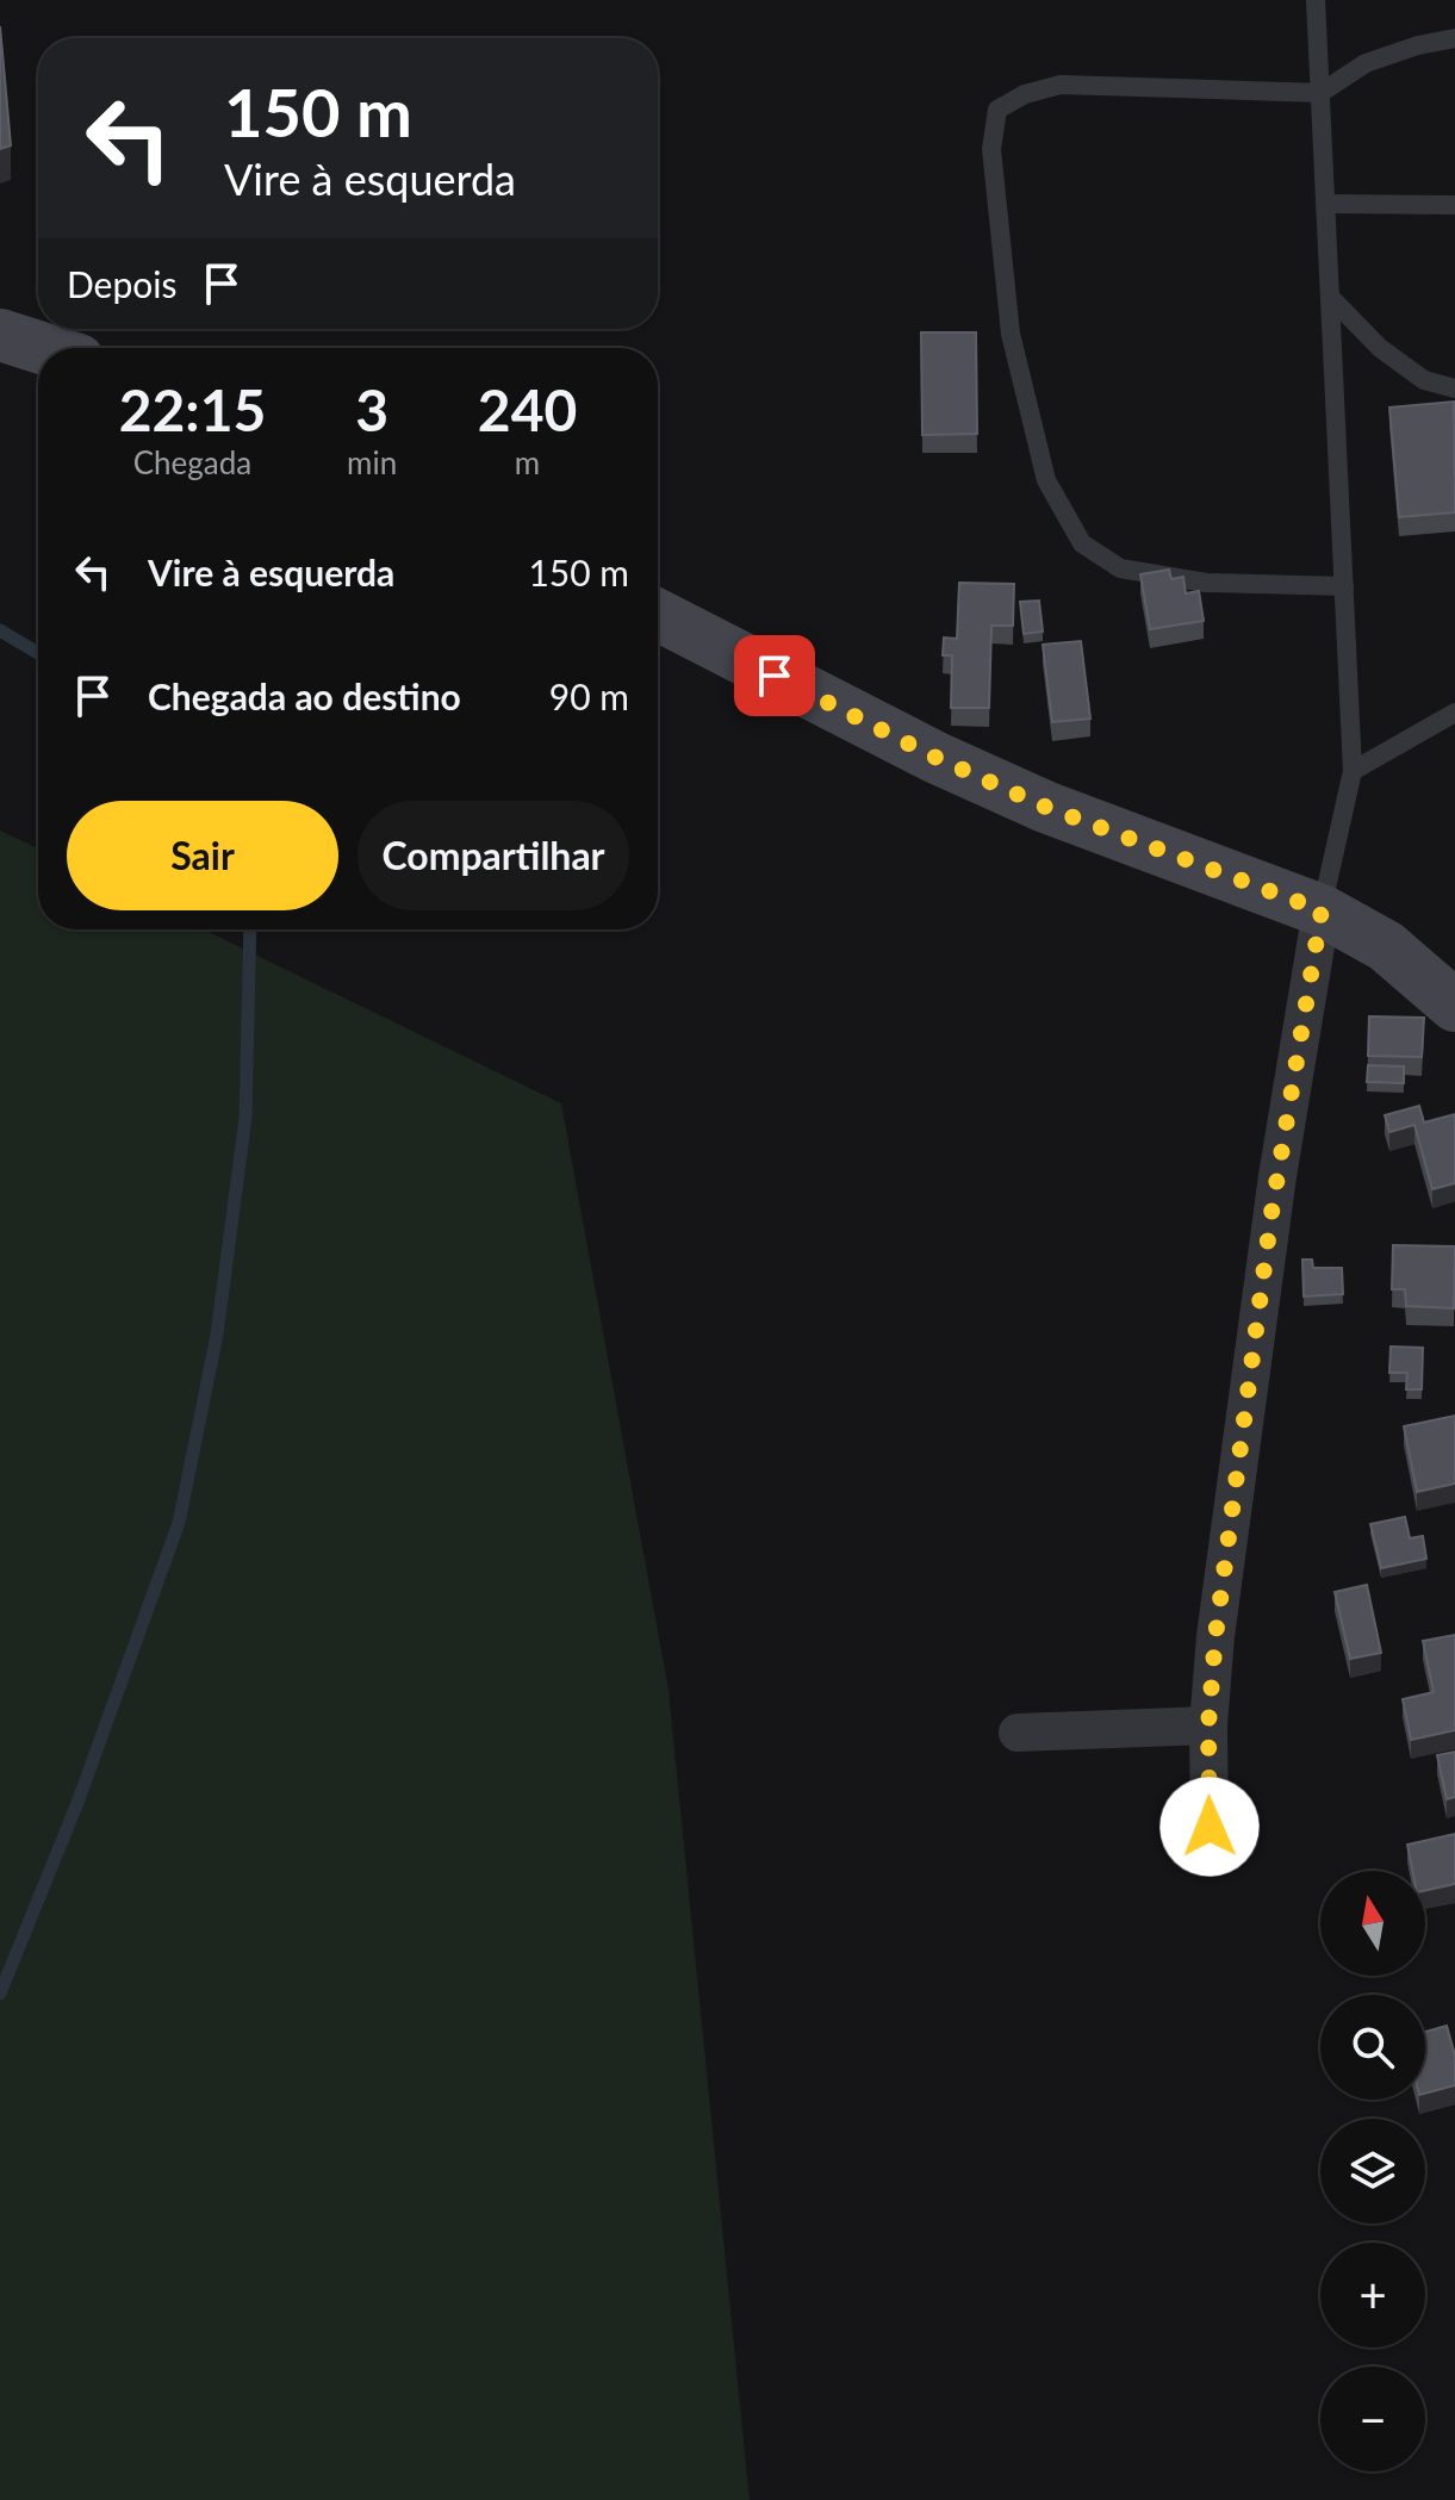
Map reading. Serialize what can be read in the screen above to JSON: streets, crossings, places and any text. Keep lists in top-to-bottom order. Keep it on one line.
{"north":"top","page":{"turn":["150 m","Vire à esquerda"],"then":"Depois","eta":["22:15","Chegada","3","min","240","m"],"list":[{"name":"Vire à esquerda","value":"150 m"},{"name":"Chegada ao destino","value":"90 m"}],"buttons":["Sair","Compartilhar"],"map_buttons":["+","−"]}}
